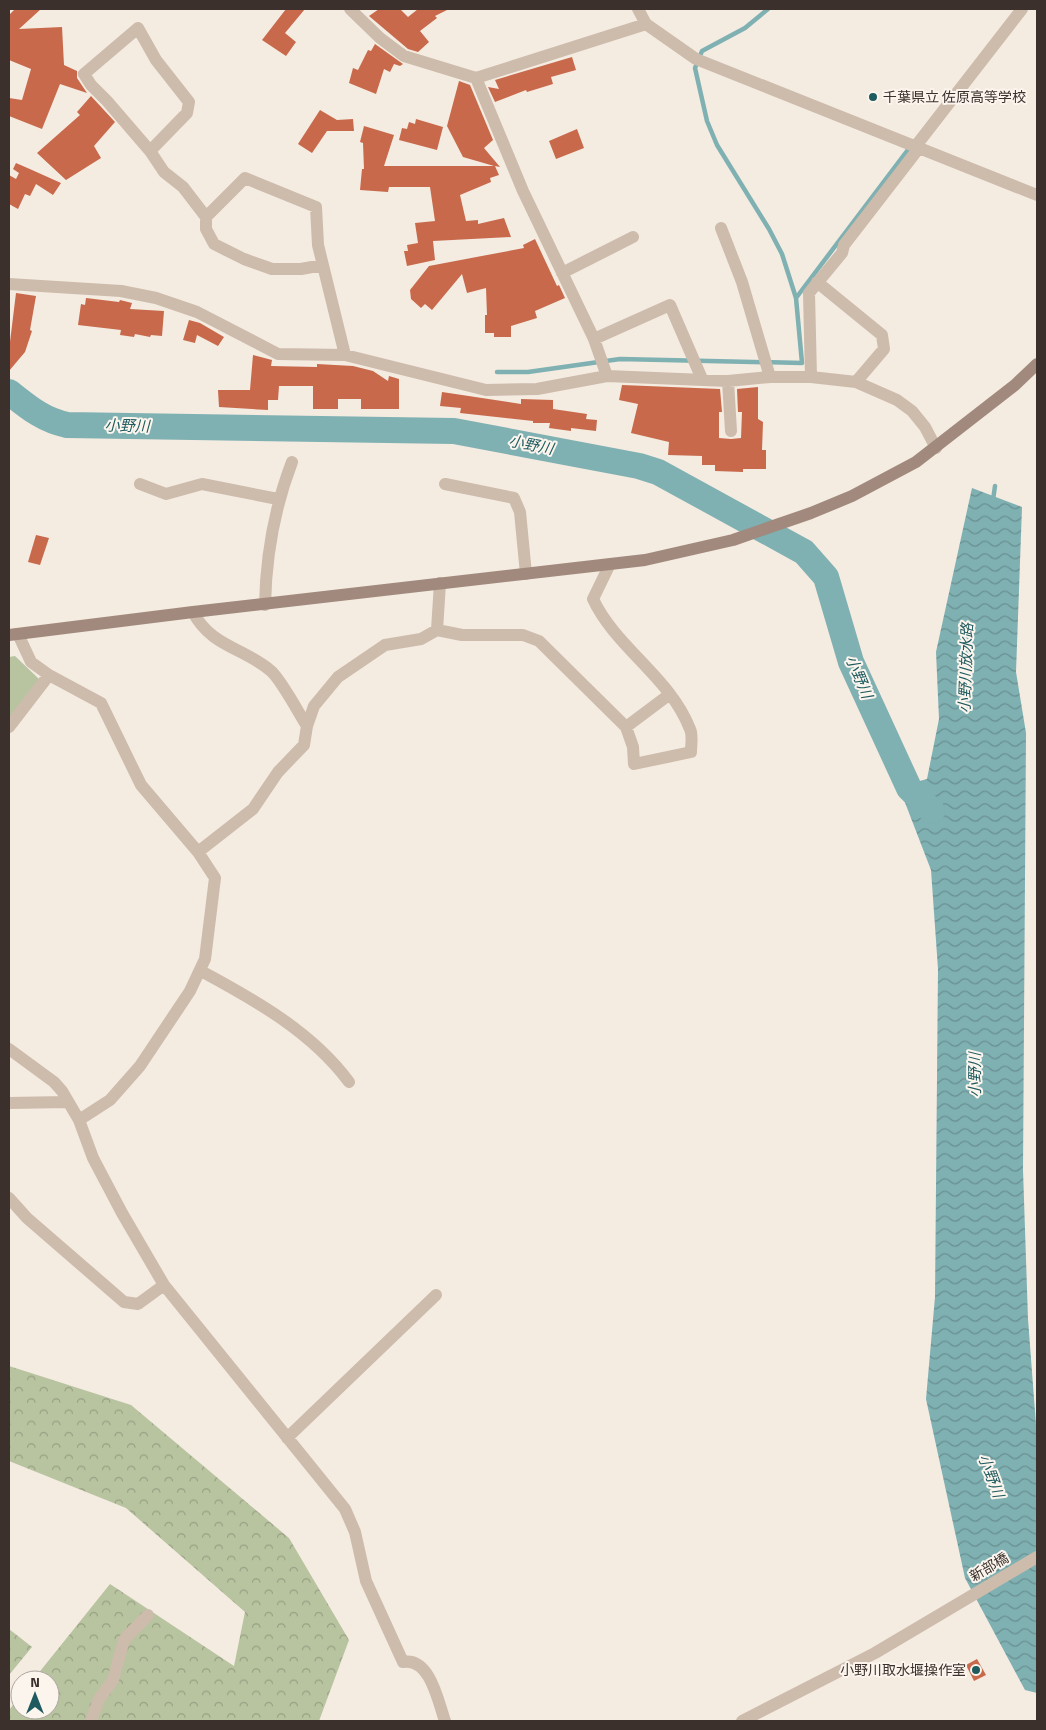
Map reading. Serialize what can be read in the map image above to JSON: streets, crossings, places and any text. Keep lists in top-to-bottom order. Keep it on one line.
{"streets":{"street":["新部橋"]},"water":["小野川","小野川放水路"],"places":["千葉県立 佐原高等学校","小野川取水堰操作室"],"north":"top"}
